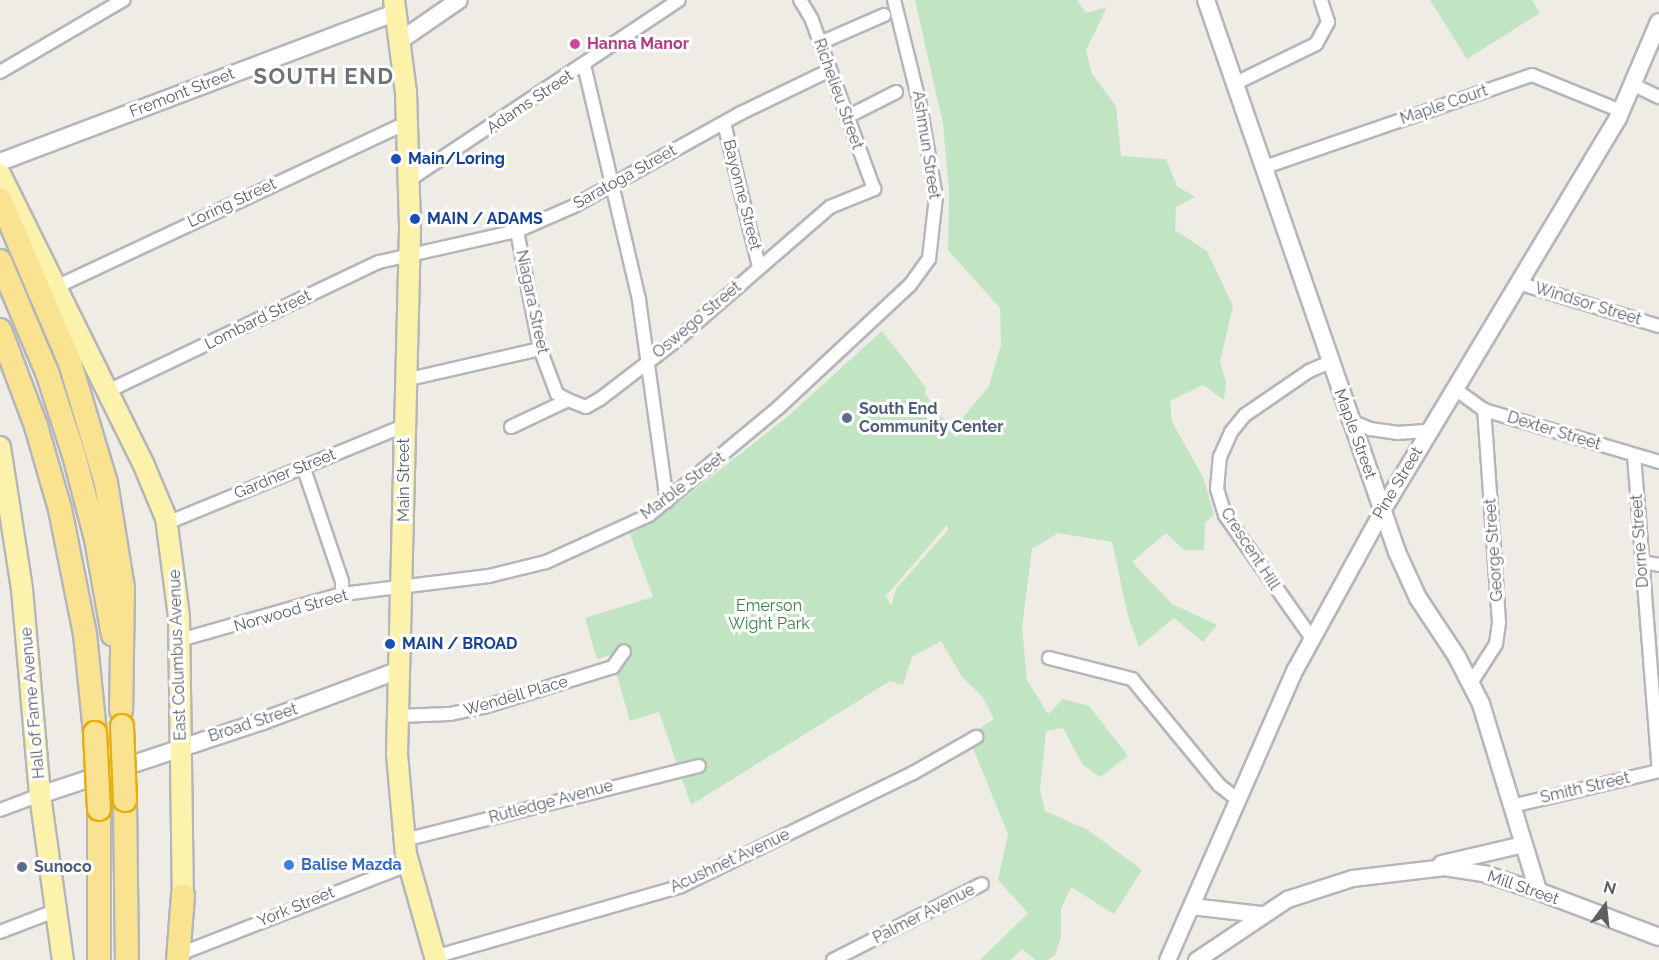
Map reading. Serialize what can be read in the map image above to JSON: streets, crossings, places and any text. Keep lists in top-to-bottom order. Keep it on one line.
{"streets":{"main road":["Fremont Street","Maple Street","Main Street","Pine Street","East Columbus Avenue","Hall of Fame Avenue","Broad Street","Mill Street"],"street":["Richelieu Street","Adams Street","Maple Court","Ashmun Street","Saratoga Street","Bayonne Street","Loring Street","Niagara Street","Windsor Street","Lombard Street","Oswego Street","Dexter Street","Gardner Street","Marble Street","Dorne Street","Crescent Hill","George Street","Norwood Street","Wendell Place","Smith Street","Rutledge Avenue","Acushnet Avenue","York Street","Palmer Avenue"]},"crossings":[["Fremont Street","Main Street"],["Richelieu Street","Saratoga Street"],["Richelieu Street","Oswego Street"],["Adams Street","Main Street"],["Maple Court","Maple Street"],["Maple Court","Pine Street"],["Ashmun Street","Marble Street"],["Saratoga Street","Bayonne Street"],["Saratoga Street","Niagara Street"],["Saratoga Street","Lombard Street"],["Saratoga Street","Main Street"],["Bayonne Street","Oswego Street"],["Loring Street","Main Street"],["Loring Street","East Columbus Avenue"],["Niagara Street","Oswego Street"],["Windsor Street","Pine Street"],["Lombard Street","Main Street"],["Lombard Street","East Columbus Avenue"],["Dexter Street","Pine Street"],["Dexter Street","Dorne Street"],["Dexter Street","George Street"],["Maple Street","Pine Street"],["Maple Street","Crescent Hill"],["Maple Street","George Street"],["Maple Street","Smith Street"],["Maple Street","Mill Street"],["Gardner Street","Main Street"],["Gardner Street","East Columbus Avenue"],["Main Street","Marble Street"],["Main Street","Norwood Street"],["Main Street","Wendell Place"],["Main Street","Broad Street"],["Main Street","Rutledge Avenue"],["Main Street","Acushnet Avenue"],["Main Street","York Street"],["Pine Street","Crescent Hill"],["Marble Street","Norwood Street"],["Dorne Street","Smith Street"],["Norwood Street","East Columbus Avenue"],["East Columbus Avenue","Broad Street"],["Hall of Fame Avenue","Broad Street"]],"districts":["SOUTH END"],"parks":["Emerson Wight Park"],"places":["Hanna Manor","Main/Loring","MAIN / ADAMS","South End Community Center","MAIN / BROAD","Balise Mazda","Sunoco"],"north":"top"}
